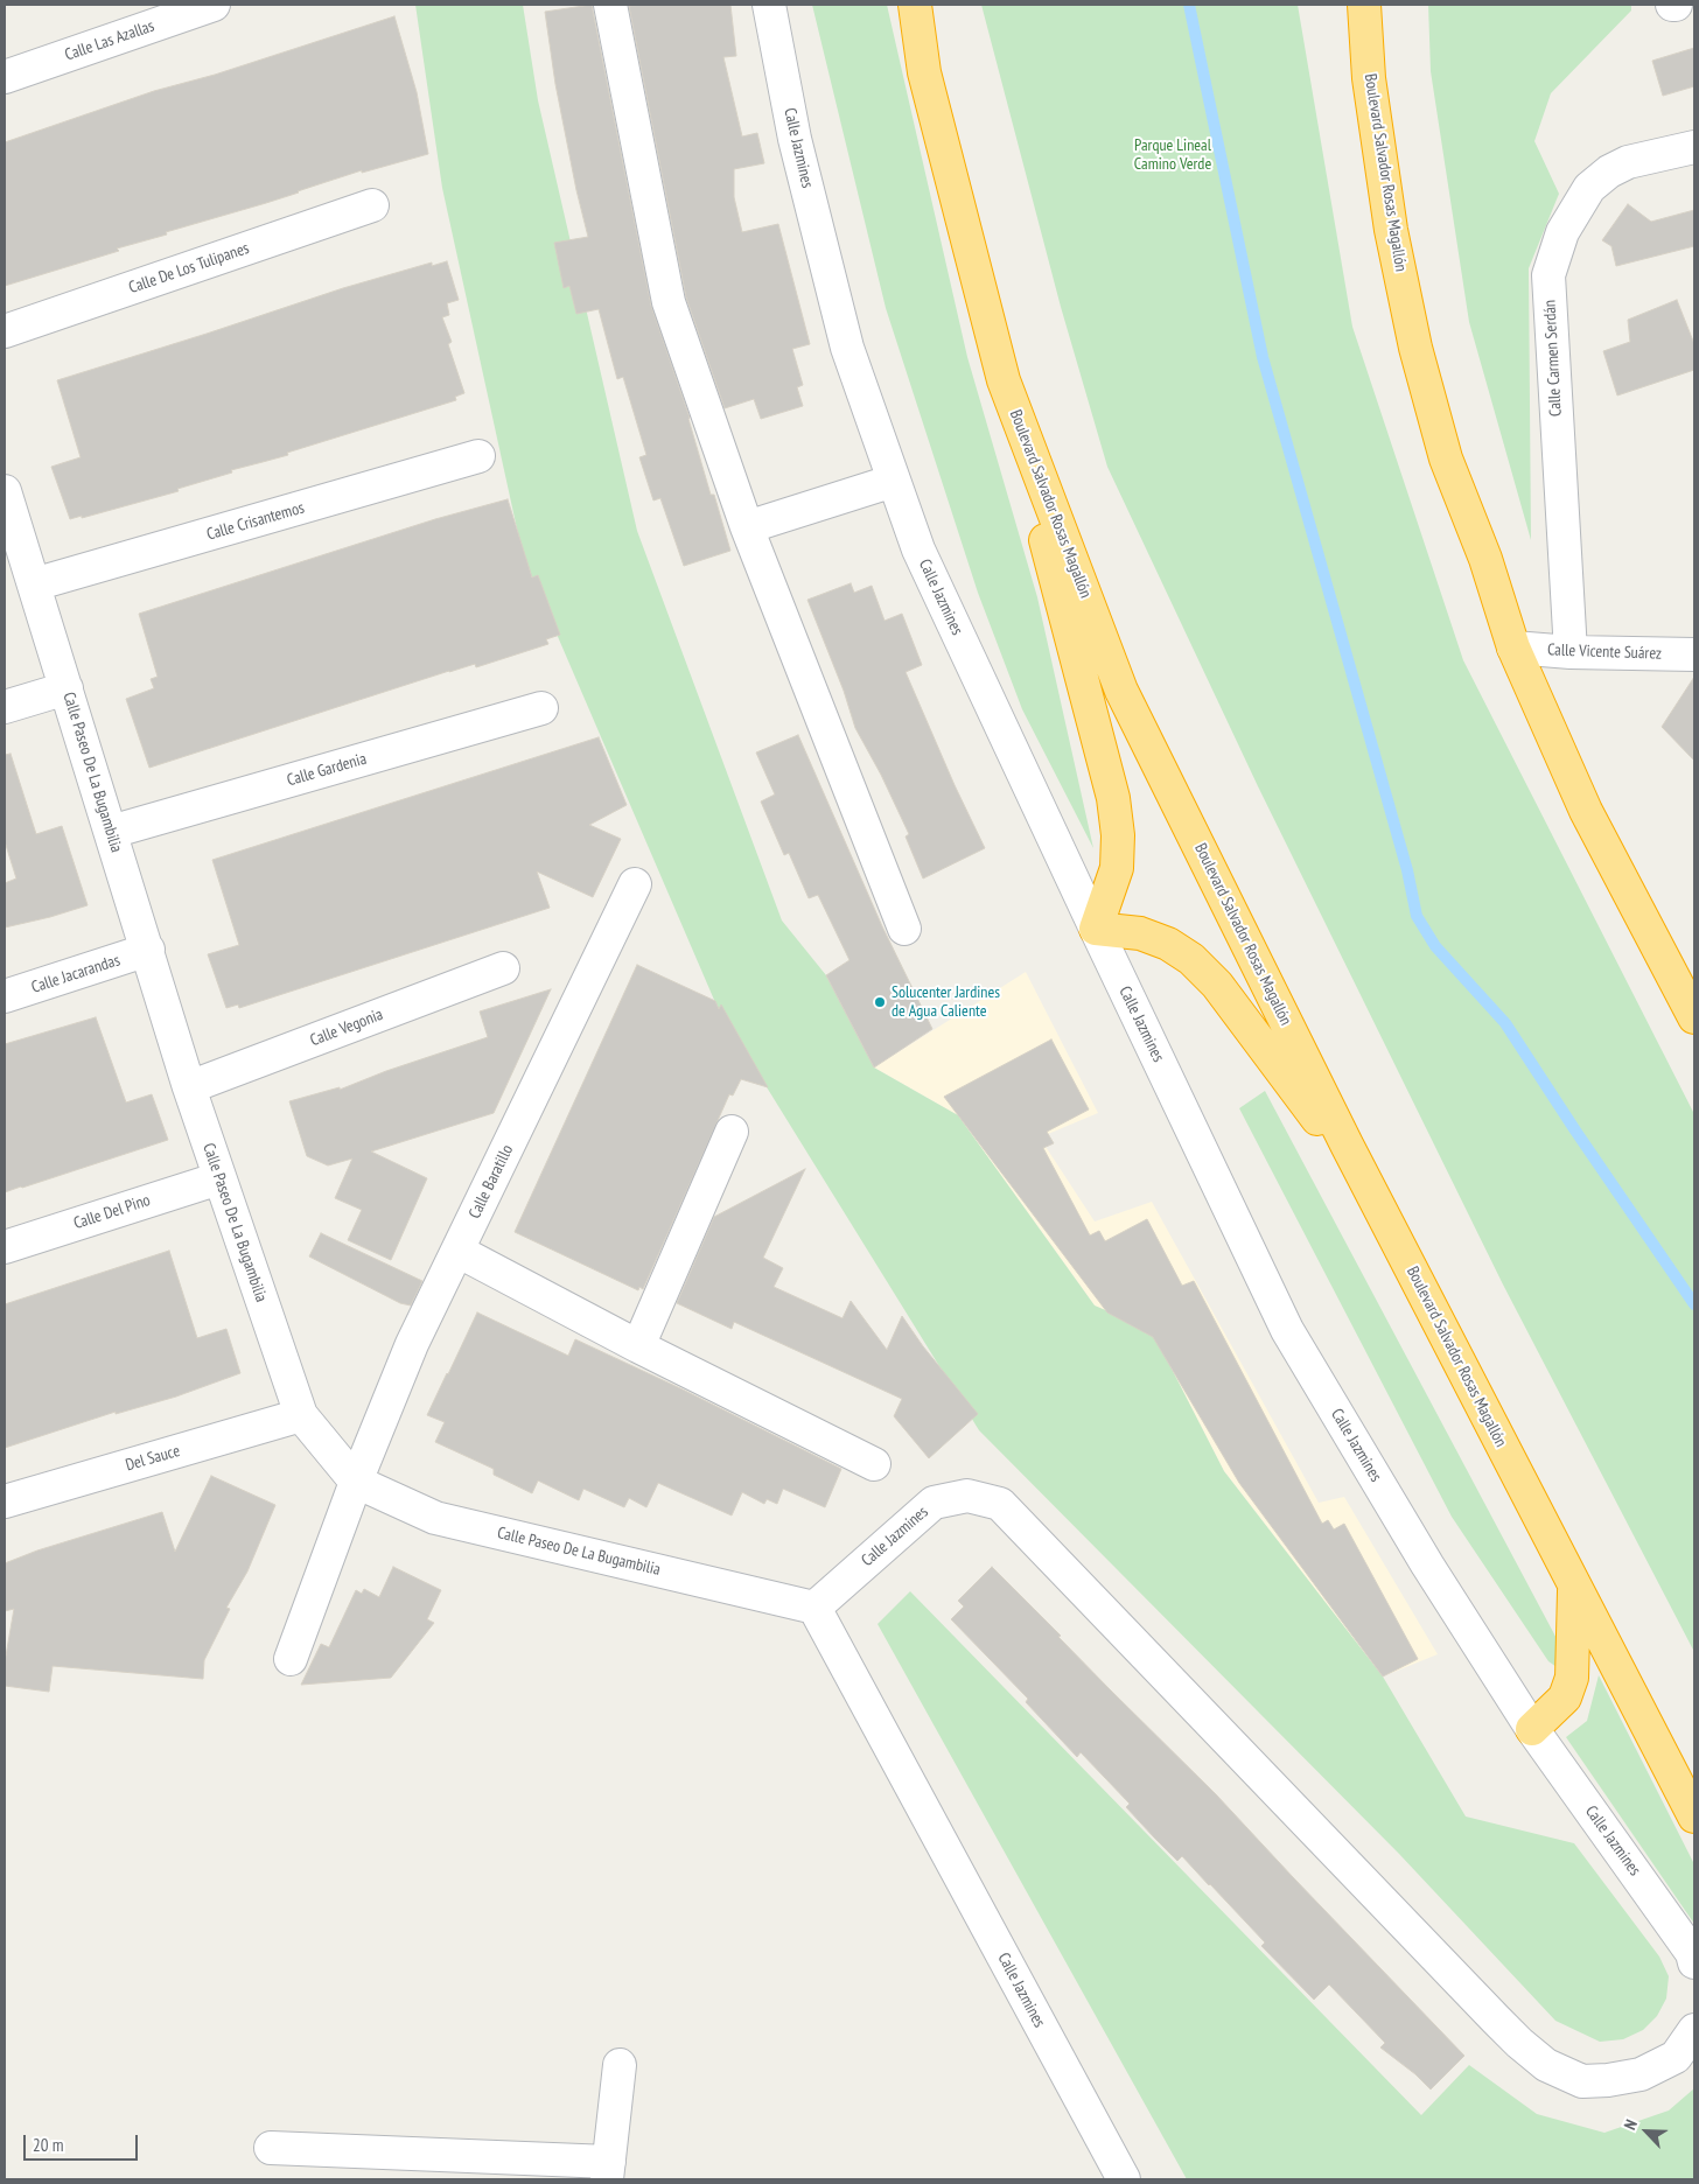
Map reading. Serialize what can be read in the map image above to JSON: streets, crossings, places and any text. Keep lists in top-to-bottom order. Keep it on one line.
{"streets":{"highway":["Boulevard Salvador Rosas Magallón"],"street":["Calle Las Azallas","Calle Jazmines","Calle De Los Tulipanes","Calle Carmen Serdán","Calle Crisantemos","Calle Vicente Suárez","Calle Gardenia","Calle Paseo De La Bugambilia","Calle Jacarandas","Calle Vegonia","Calle Baratillo","Calle Del Pino","Del Sauce"]},"crossings":[["Calle Jazmines","Calle Paseo De La Bugambilia"],["Boulevard Salvador Rosas Magallón","Calle Vicente Suárez"],["Calle Carmen Serdán","Calle Vicente Suárez"],["Calle Crisantemos","Calle Paseo De La Bugambilia"],["Calle Gardenia","Calle Paseo De La Bugambilia"],["Calle Paseo De La Bugambilia","Calle Jacarandas"],["Calle Paseo De La Bugambilia","Calle Vegonia"],["Calle Paseo De La Bugambilia","Calle Baratillo"],["Calle Paseo De La Bugambilia","Calle Del Pino"],["Calle Paseo De La Bugambilia","Del Sauce"]],"parks":["Parque Lineal Camino Verde"],"places":["Solucenter Jardines de Agua Caliente"],"scale_bar":"20 m","north":"top left"}
